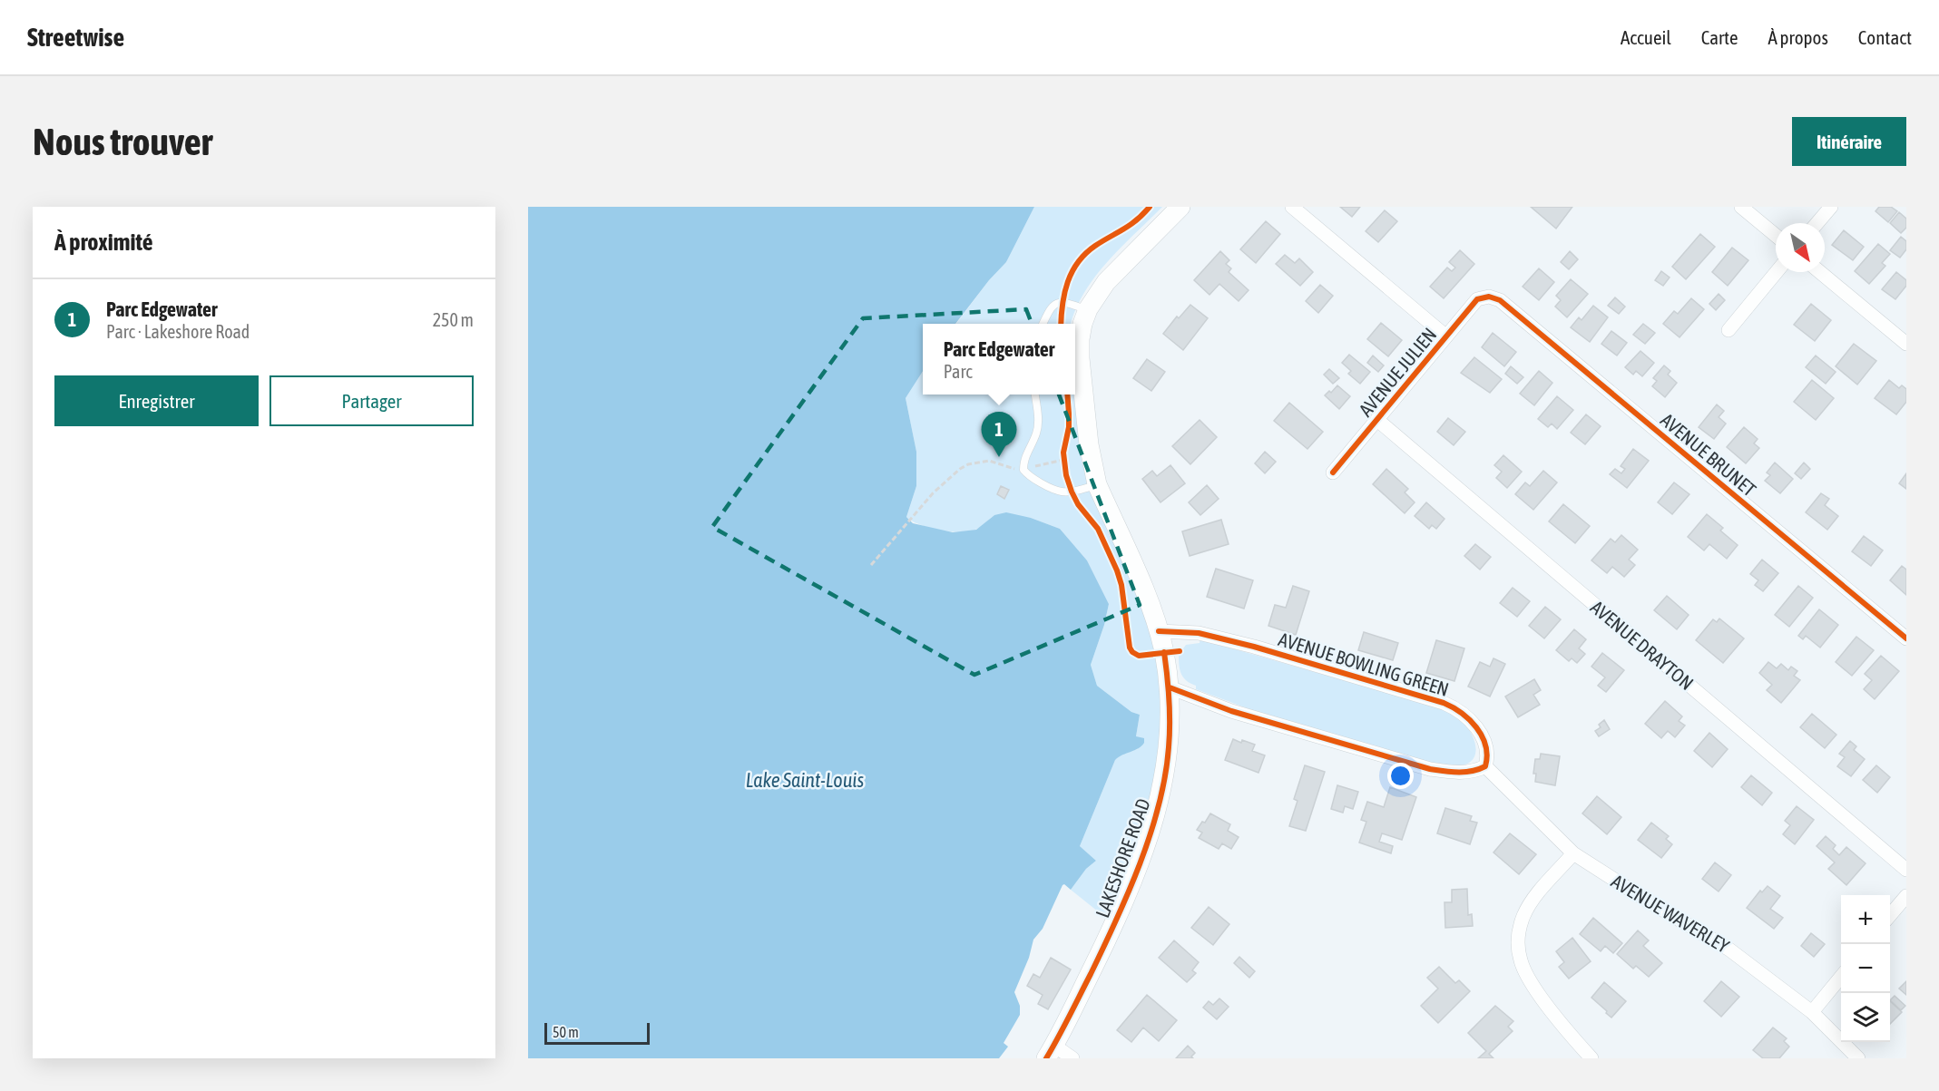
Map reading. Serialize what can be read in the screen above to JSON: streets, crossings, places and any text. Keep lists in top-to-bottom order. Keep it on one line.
{"streets":{"street":["AVENUE JULIEN","AVENUE BRUNET","AVENUE DRAYTON","AVENUE BOWLING GREEN","LAKESHORE ROAD","AVENUE WAVERLEY"]},"crossings":[["AVENUE JULIEN","AVENUE BRUNET"],["AVENUE JULIEN","AVENUE DRAYTON"],["AVENUE BOWLING GREEN","LAKESHORE ROAD"],["AVENUE BOWLING GREEN","AVENUE WAVERLEY"]],"water":["Lake Saint-Louis"],"scale_bar":"50 m","north":"bottom right","page":{"header":"Streetwise","nav":["Accueil","Carte","À propos","Contact"],"buttons":["Itinéraire",["Enregistrer","Partager"]],"title":"Nous trouver","heading":"À proximité","list":[{"mark":"1","name":"Parc Edgewater","note":"Parc · Lakeshore Road","value":"250 m"}],"popup":["Parc Edgewater","Parc"],"pins":"1","map_buttons":["+","−"],"scale":"50 m"}}
